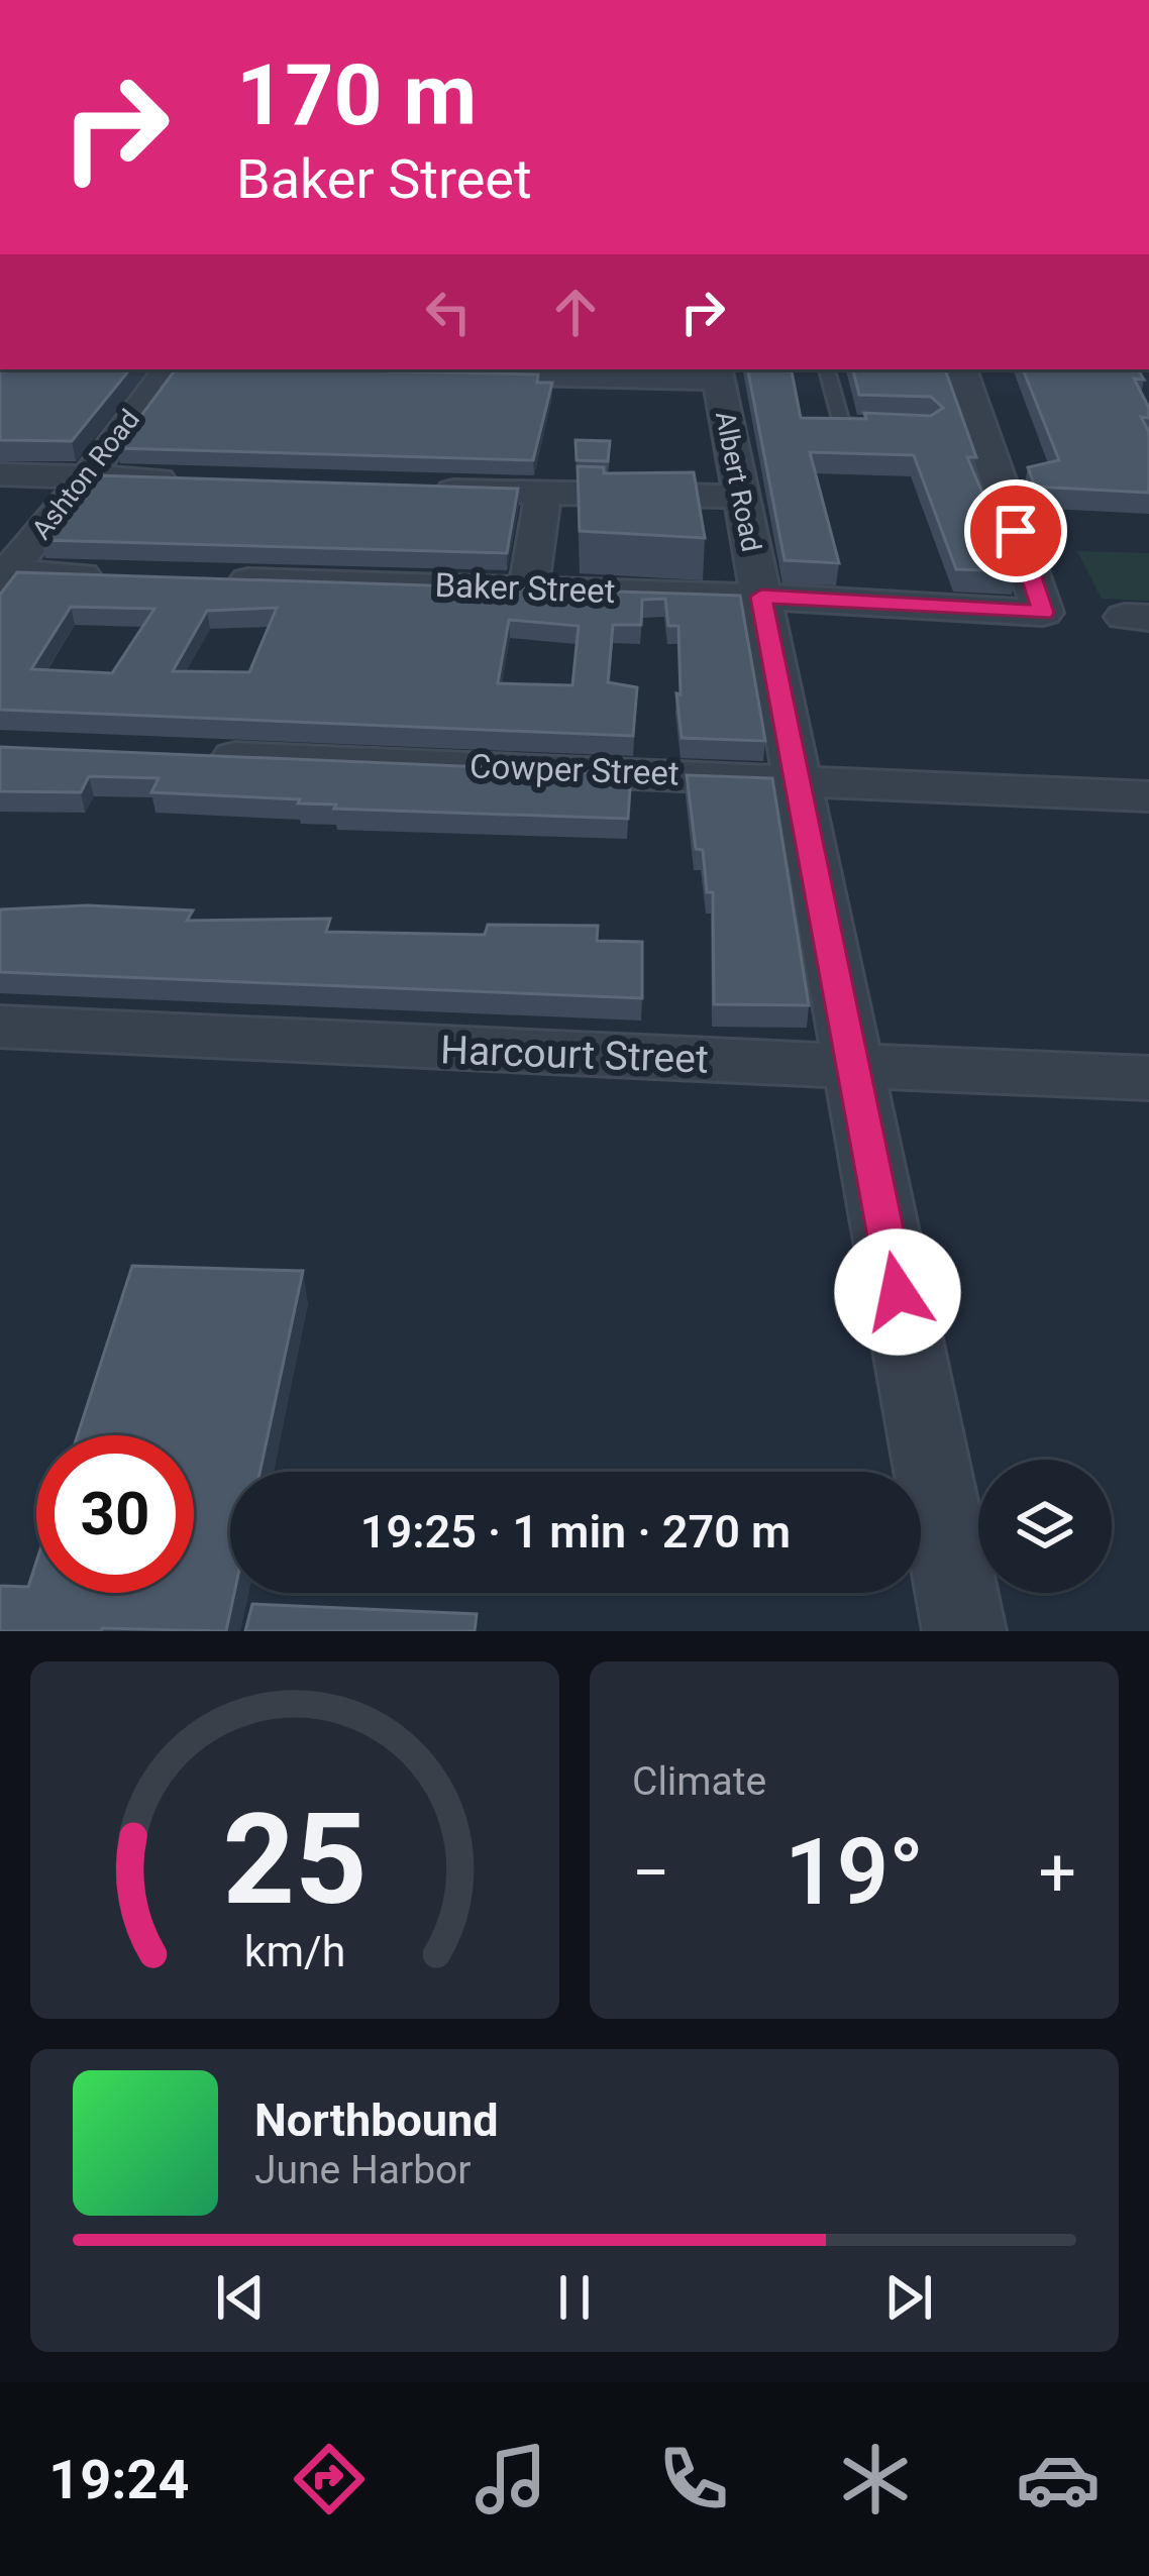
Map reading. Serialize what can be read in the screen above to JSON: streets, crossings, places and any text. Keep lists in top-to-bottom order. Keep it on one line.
{"streets":{"street":["Ashton Road","Albert Road","Baker Street","Cowper Street","Harcourt Street"]},"crossings":[["Albert Road","Baker Street"],["Albert Road","Cowper Street"],["Albert Road","Harcourt Street"]],"page":{"turn":["170 m","Baker Street"],"limit":"30","trip":"19:25 · 1 min · 270 m","tile":"Climate","heat":["−","19°","+"],"song":["Northbound","June Harbor"],"tabs":"19:24","gauge":["25","km/h"]}}
